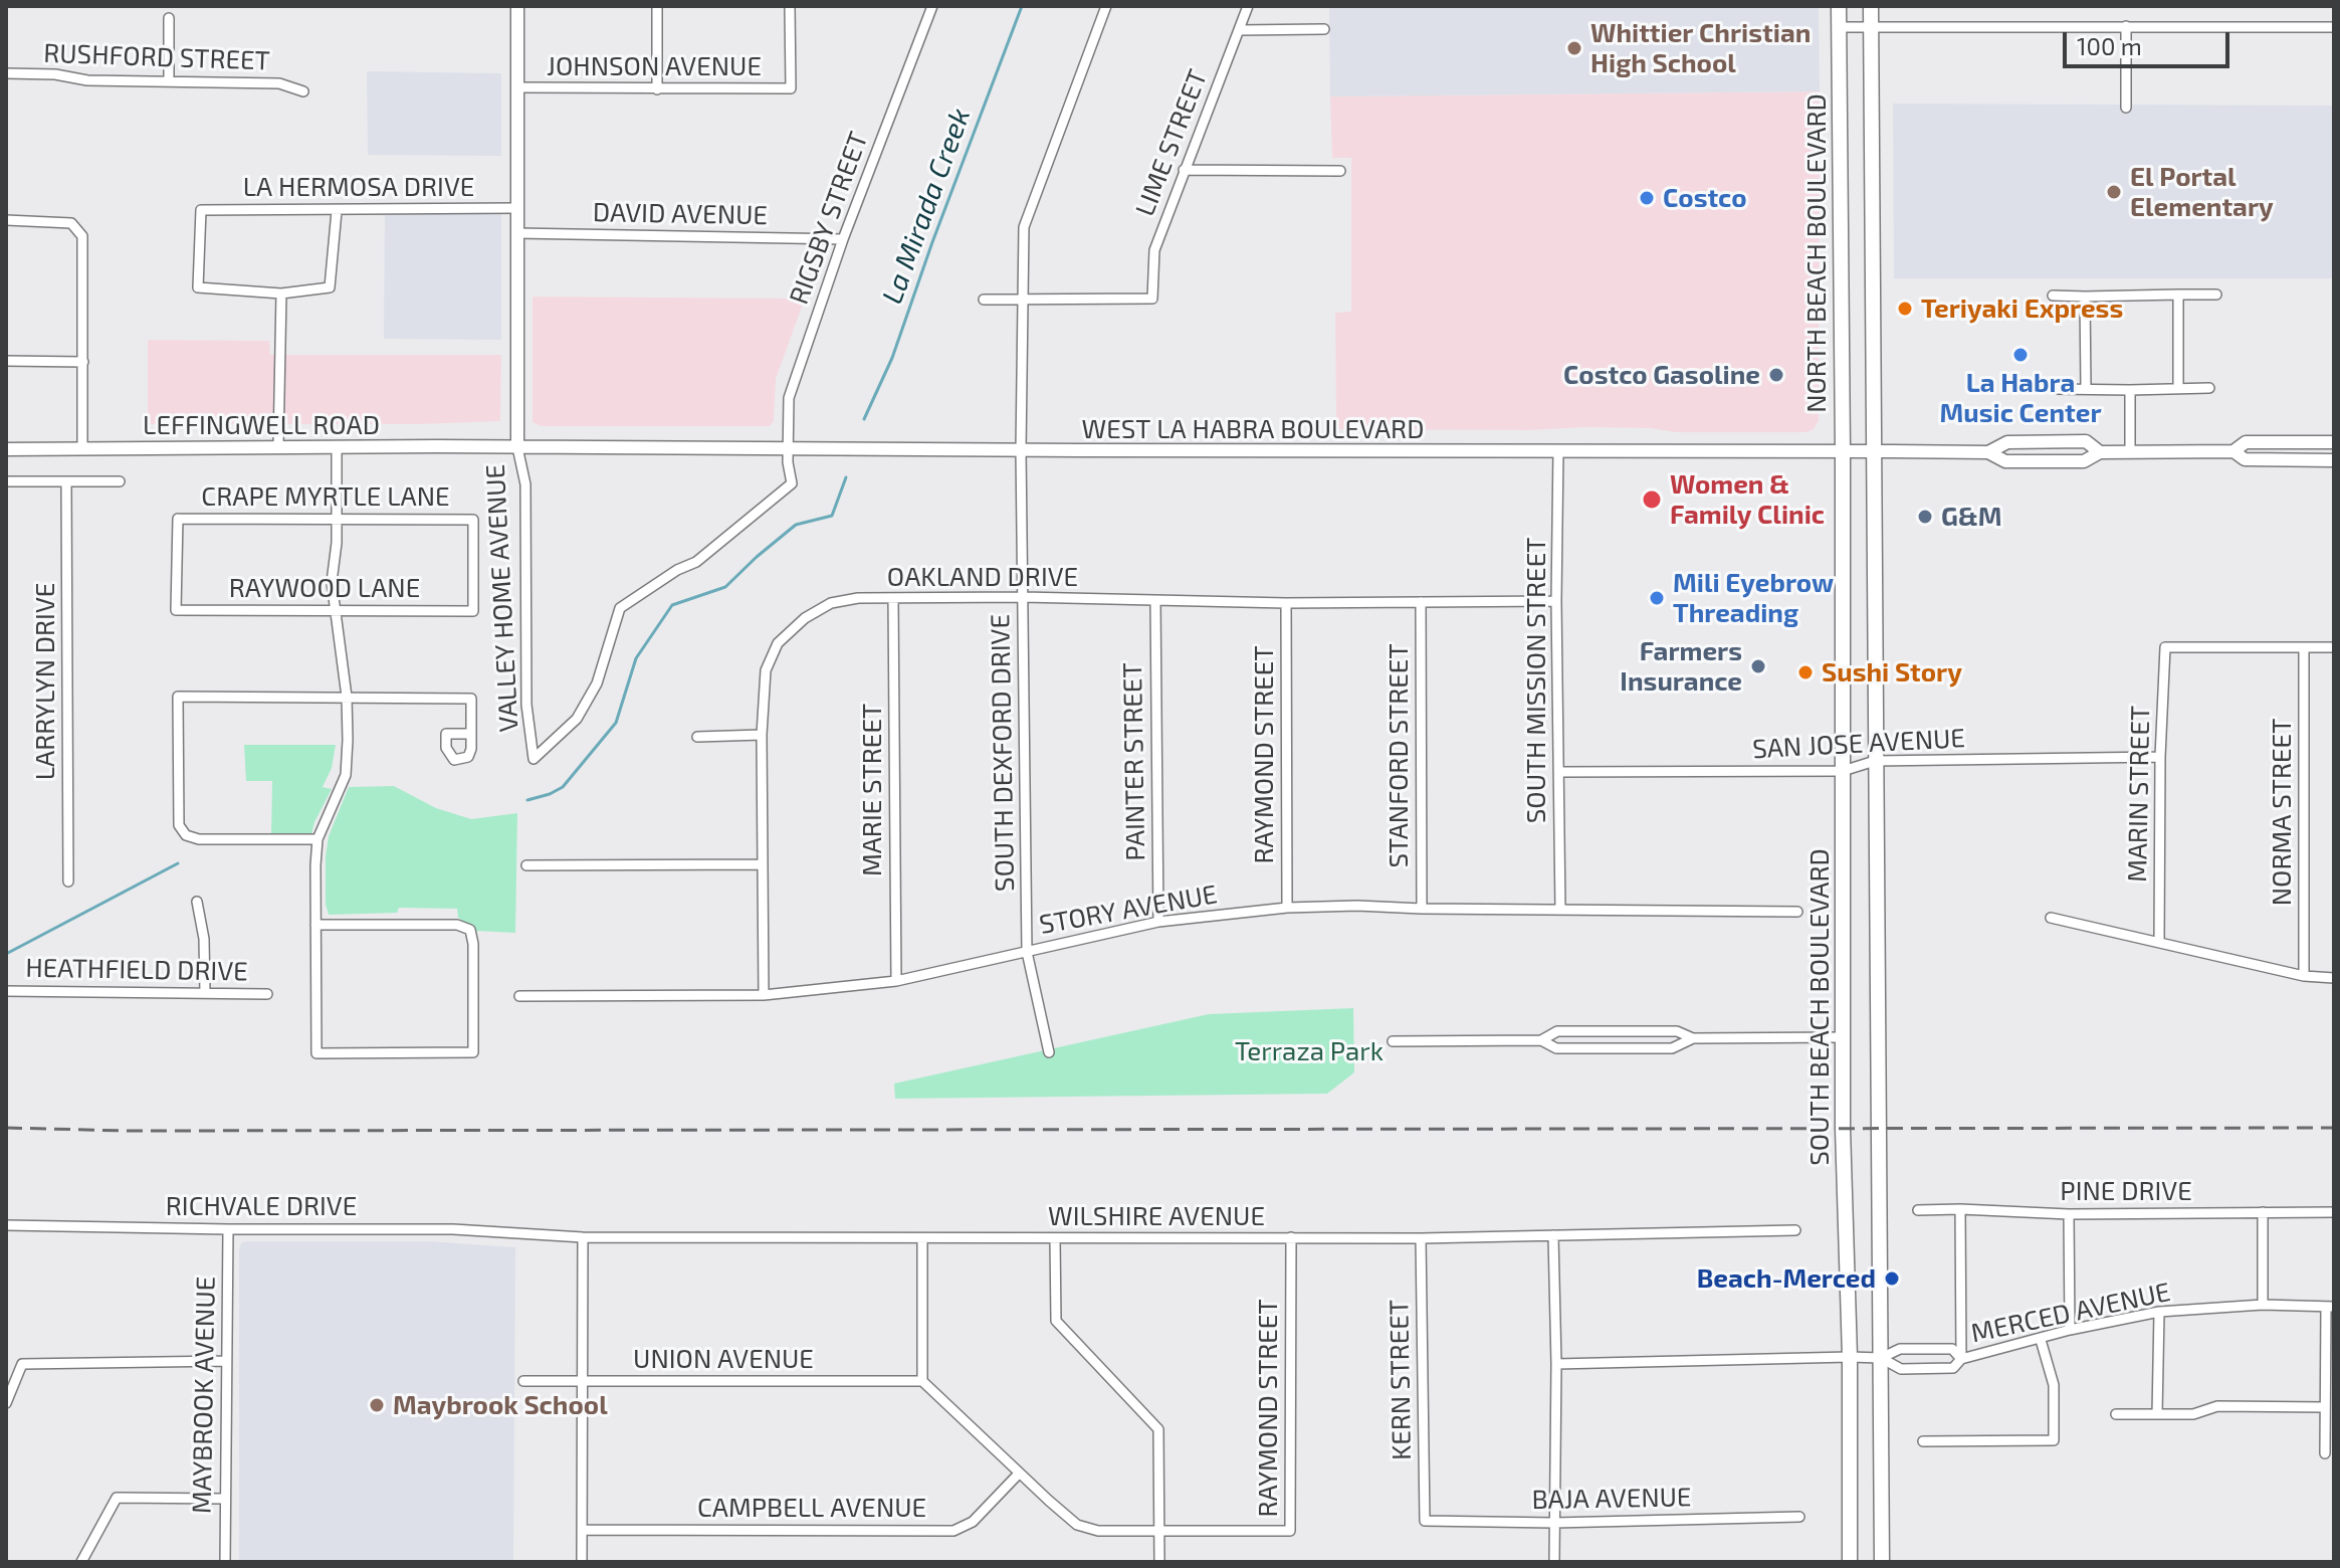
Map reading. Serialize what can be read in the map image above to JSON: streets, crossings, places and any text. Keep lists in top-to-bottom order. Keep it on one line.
{"streets":{"main road":["NORTH BEACH BOULEVARD","LEFFINGWELL ROAD","WEST LA HABRA BOULEVARD","VALLEY HOME AVENUE","SOUTH BEACH BOULEVARD"],"street":["RUSHFORD STREET","JOHNSON AVENUE","LIME STREET","LA HERMOSA DRIVE","DAVID AVENUE","RIGSBY STREET","CRAPE MYRTLE LANE","OAKLAND DRIVE","RAYWOOD LANE","SOUTH MISSION STREET","LARRYLYN DRIVE","SAN JOSE AVENUE","SOUTH DEXFORD DRIVE","RAYMOND STREET","STANFORD STREET","PAINTER STREET","MARIE STREET","MARIN STREET","NORMA STREET","STORY AVENUE","HEATHFIELD DRIVE","PINE DRIVE","RICHVALE DRIVE","WILSHIRE AVENUE","MERCED AVENUE","UNION AVENUE","KERN STREET","MAYBROOK AVENUE","BAJA AVENUE","CAMPBELL AVENUE"]},"crossings":[["JOHNSON AVENUE","VALLEY HOME AVENUE"],["LIME STREET","SOUTH DEXFORD DRIVE"],["LA HERMOSA DRIVE","VALLEY HOME AVENUE"],["DAVID AVENUE","RIGSBY STREET"],["DAVID AVENUE","VALLEY HOME AVENUE"],["RIGSBY STREET","WEST LA HABRA BOULEVARD"],["RIGSBY STREET","VALLEY HOME AVENUE"],["NORTH BEACH BOULEVARD","WEST LA HABRA BOULEVARD"],["NORTH BEACH BOULEVARD","SOUTH BEACH BOULEVARD"],["LEFFINGWELL ROAD","WEST LA HABRA BOULEVARD"],["LEFFINGWELL ROAD","VALLEY HOME AVENUE"],["WEST LA HABRA BOULEVARD","VALLEY HOME AVENUE"],["WEST LA HABRA BOULEVARD","SOUTH MISSION STREET"],["WEST LA HABRA BOULEVARD","SOUTH DEXFORD DRIVE"],["WEST LA HABRA BOULEVARD","SOUTH BEACH BOULEVARD"],["CRAPE MYRTLE LANE","RAYWOOD LANE"],["OAKLAND DRIVE","SOUTH MISSION STREET"],["OAKLAND DRIVE","SOUTH DEXFORD DRIVE"],["OAKLAND DRIVE","RAYMOND STREET"],["OAKLAND DRIVE","STANFORD STREET"],["OAKLAND DRIVE","PAINTER STREET"],["OAKLAND DRIVE","MARIE STREET"],["OAKLAND DRIVE","STORY AVENUE"],["SOUTH MISSION STREET","SAN JOSE AVENUE"],["SOUTH MISSION STREET","STORY AVENUE"],["SAN JOSE AVENUE","MARIN STREET"],["SAN JOSE AVENUE","SOUTH BEACH BOULEVARD"],["SOUTH DEXFORD DRIVE","STORY AVENUE"],["RAYMOND STREET","STORY AVENUE"],["RAYMOND STREET","WILSHIRE AVENUE"],["STANFORD STREET","STORY AVENUE"],["PAINTER STREET","STORY AVENUE"],["MARIE STREET","STORY AVENUE"],["MARIN STREET","NORMA STREET"],["SOUTH BEACH BOULEVARD","MERCED AVENUE"],["RICHVALE DRIVE","WILSHIRE AVENUE"],["RICHVALE DRIVE","MAYBROOK AVENUE"],["WILSHIRE AVENUE","KERN STREET"],["KERN STREET","BAJA AVENUE"]],"water":["La Mirada Creek"],"parks":["Terraza Park"],"places":["Whittier Christian High School","El Portal Elementary","Costco","Teriyaki Express","La Habra Music Center","Costco Gasoline","Women & Family Clinic","G&M","Mili Eyebrow Threading","Farmers Insurance","Sushi Story","Beach-Merced","Maybrook School"],"scale_bar":"100 m"}
